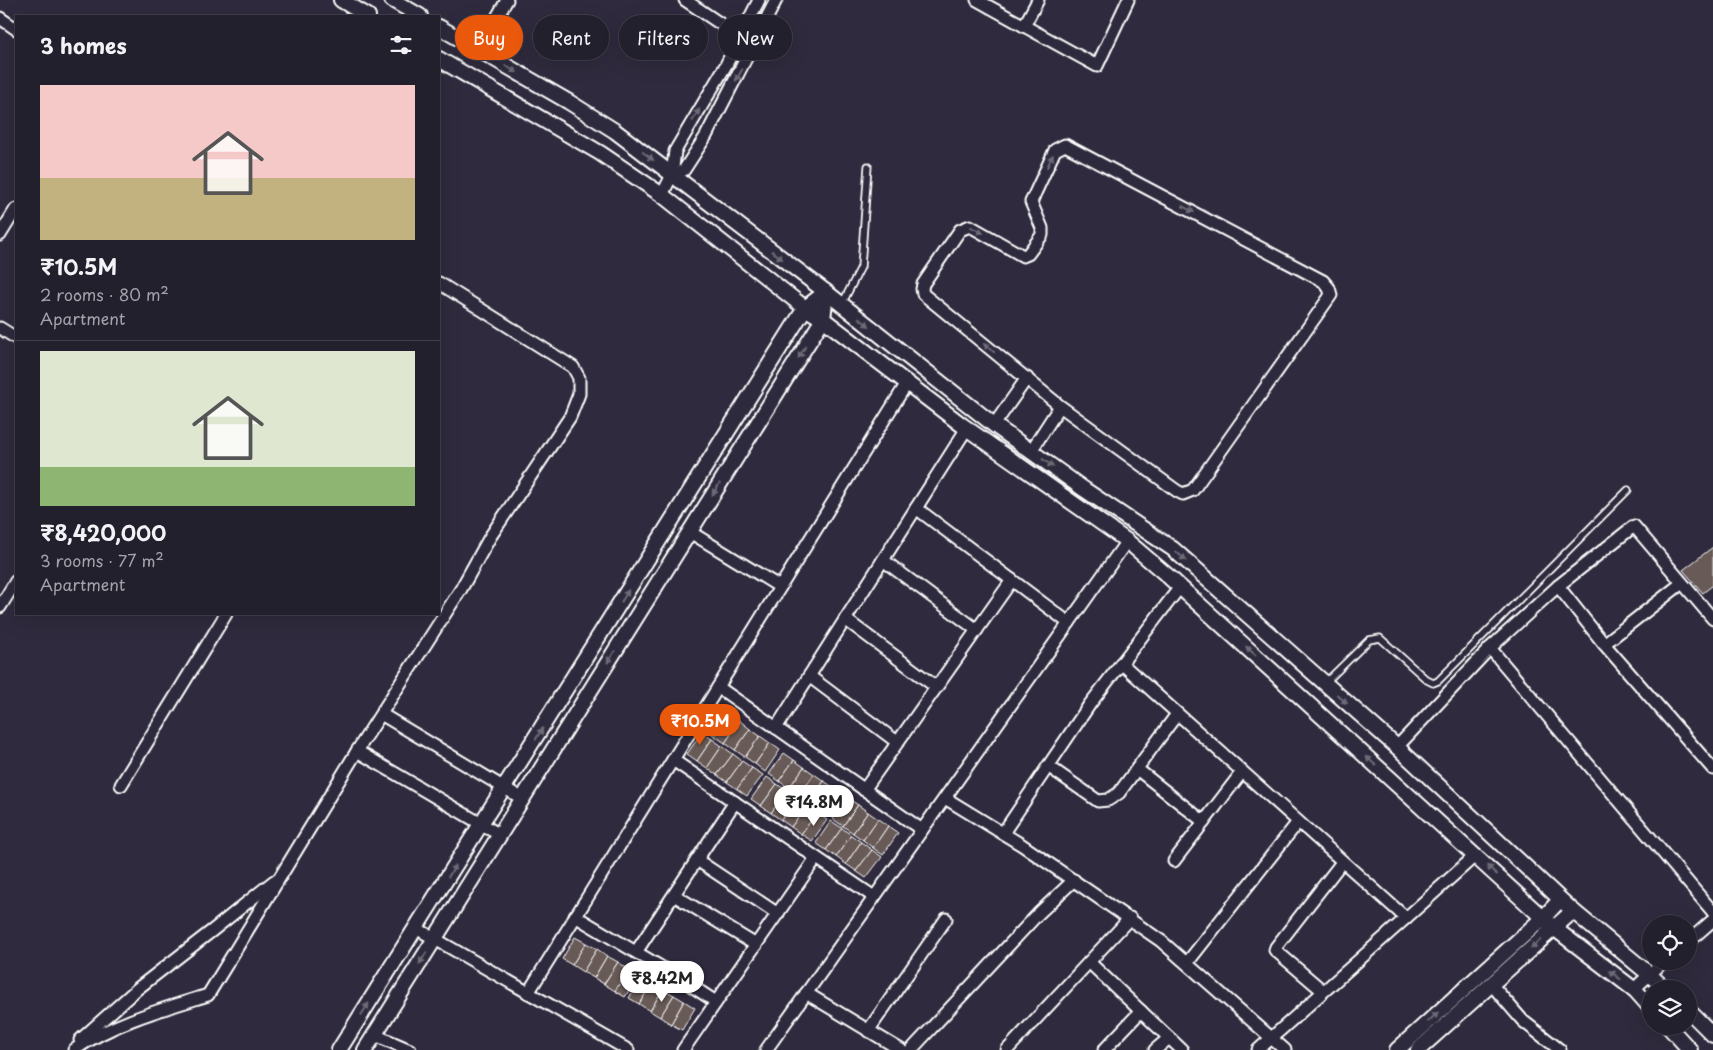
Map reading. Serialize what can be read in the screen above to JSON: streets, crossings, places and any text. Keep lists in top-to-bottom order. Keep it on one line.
{"page":{"chip":["Buy","Rent","Filters","New"],"heading":"3 homes","list":[{"name":"₹10.5M","note":"2 rooms · 80 m² · Apartment"},{"name":"₹8,420,000","note":"3 rooms · 77 m² · Apartment"}],"price":["₹10.5M","₹14.8M","₹8.42M"]}}
